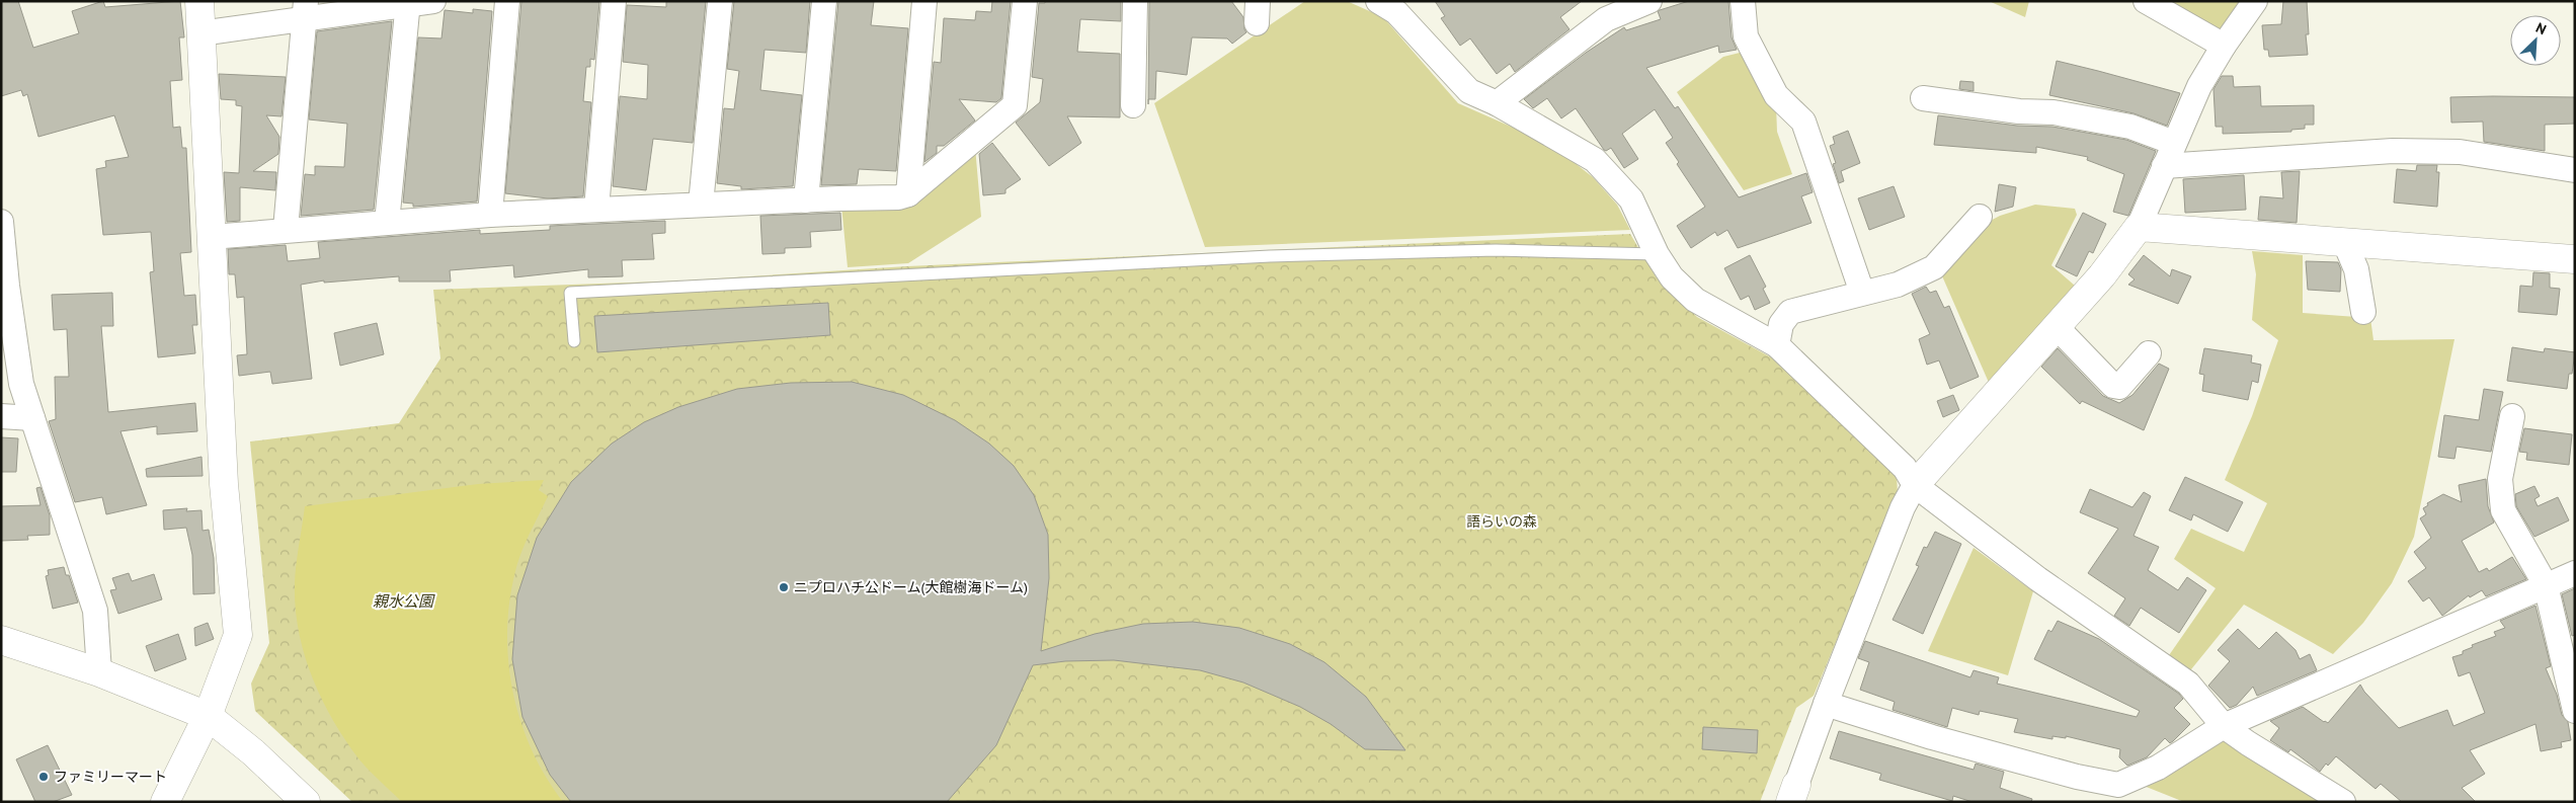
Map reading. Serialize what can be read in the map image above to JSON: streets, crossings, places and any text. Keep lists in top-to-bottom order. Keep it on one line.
{"water":["親水公園"],"parks":["語らいの森"],"places":["ニプロハチ公ドーム(大館樹海ドーム)","ファミリーマート"],"north":"top right"}
